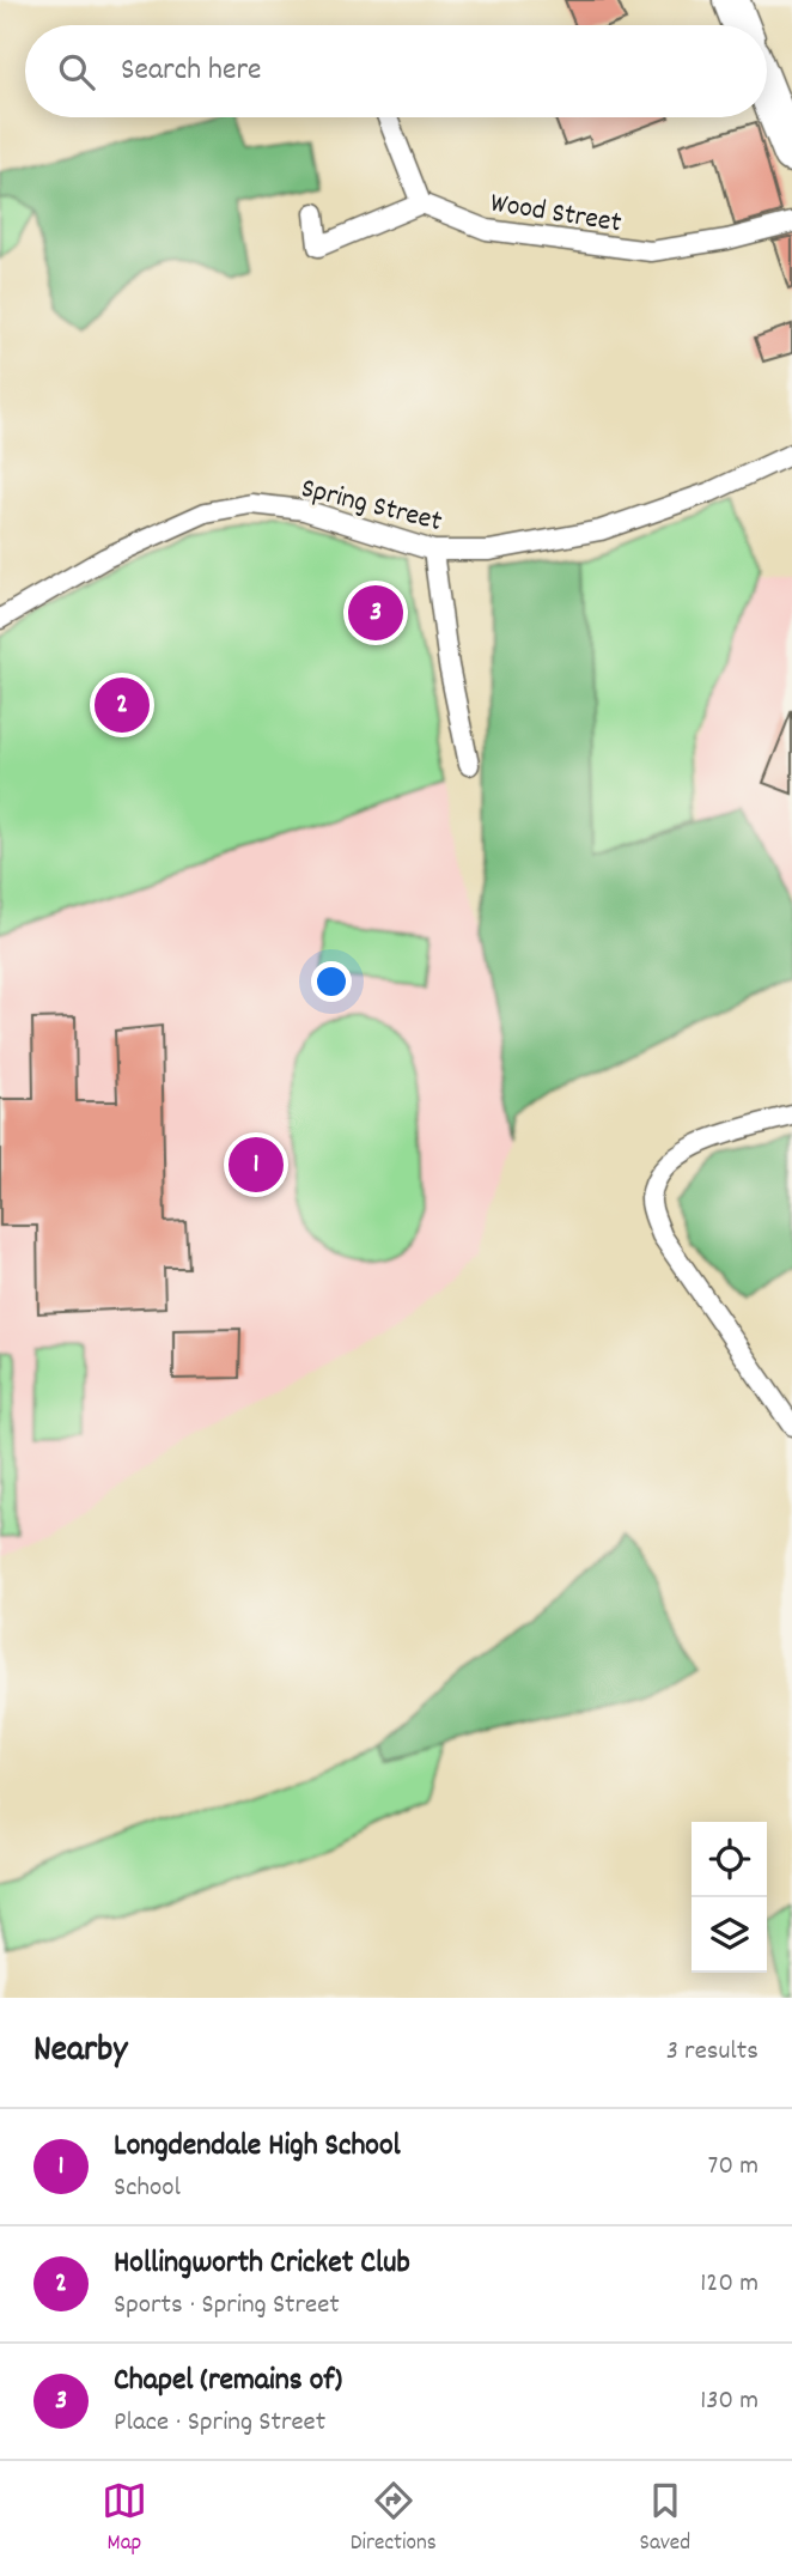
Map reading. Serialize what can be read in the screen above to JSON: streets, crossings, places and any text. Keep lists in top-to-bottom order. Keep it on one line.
{"streets":{"street":["Wood Street","Spring Street"]},"page":{"search":"Search here","pins":["3","2","1"],"heading":["Nearby","3 results"],"list":[{"mark":"1","name":"Longdendale High School","note":"School","value":"70 m"},{"mark":"2","name":"Hollingworth Cricket Club","note":"Sports · Spring Street","value":"120 m"},{"mark":"3","name":"Chapel (remains of)","note":"Place · Spring Street","value":"130 m"}],"nav":["Map","Directions","Saved"]}}
